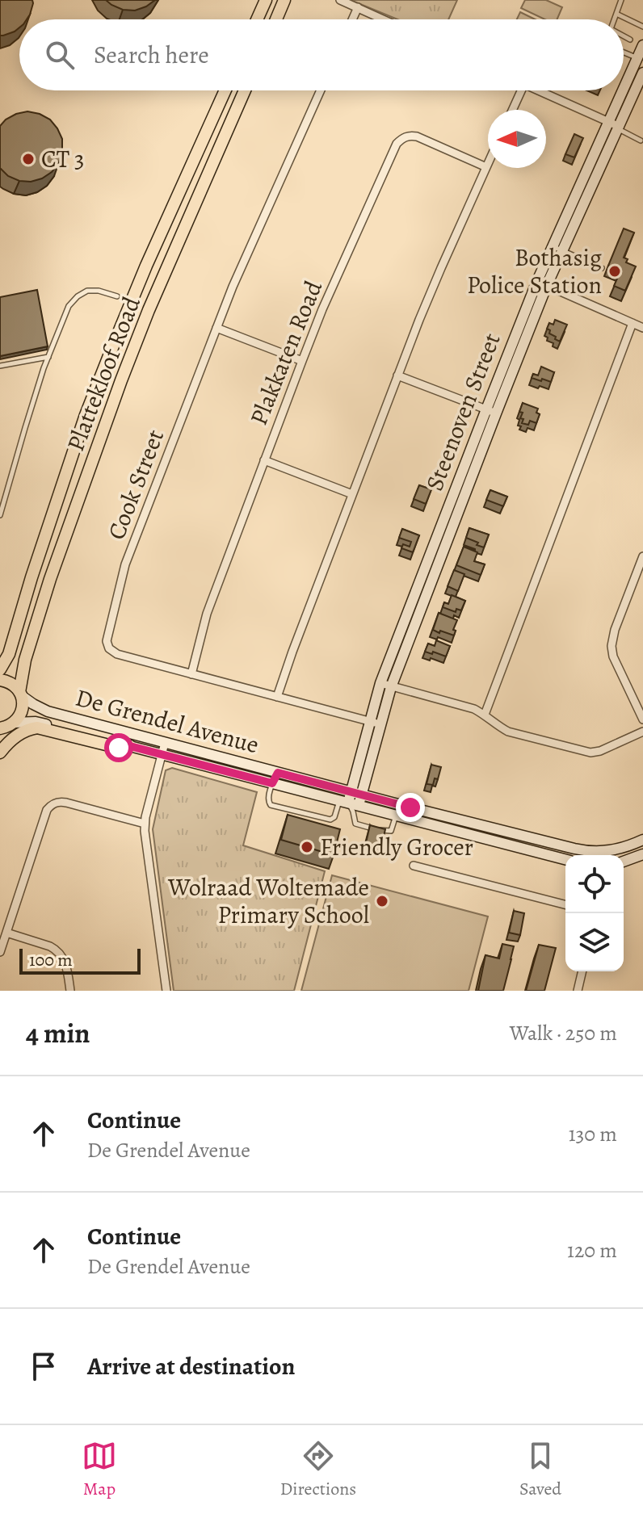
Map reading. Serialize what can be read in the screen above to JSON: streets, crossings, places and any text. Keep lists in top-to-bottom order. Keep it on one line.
{"streets":{"main road":["Plattekloof Road"],"street":["Plakkaten Road","Steenoven Street","Cook Street","De Grendel Avenue"]},"crossings":[["Plakkaten Road","Cook Street"],["Plattekloof Road","De Grendel Avenue"],["Steenoven Street","Cook Street"],["Steenoven Street","De Grendel Avenue"]],"places":["CT 3","Bothasig Police Station","Friendly Grocer","Wolraad Woltemade Primary School"],"scale_bar":"100 m","north":"left","page":{"search":"Search here","scale":"100 m","heading":["4 min","Walk · 250 m"],"list":[["Continue","De Grendel Avenue","130 m"],["Continue","De Grendel Avenue","120 m"],"Arrive at destination"],"nav":["Map","Directions","Saved"]}}
